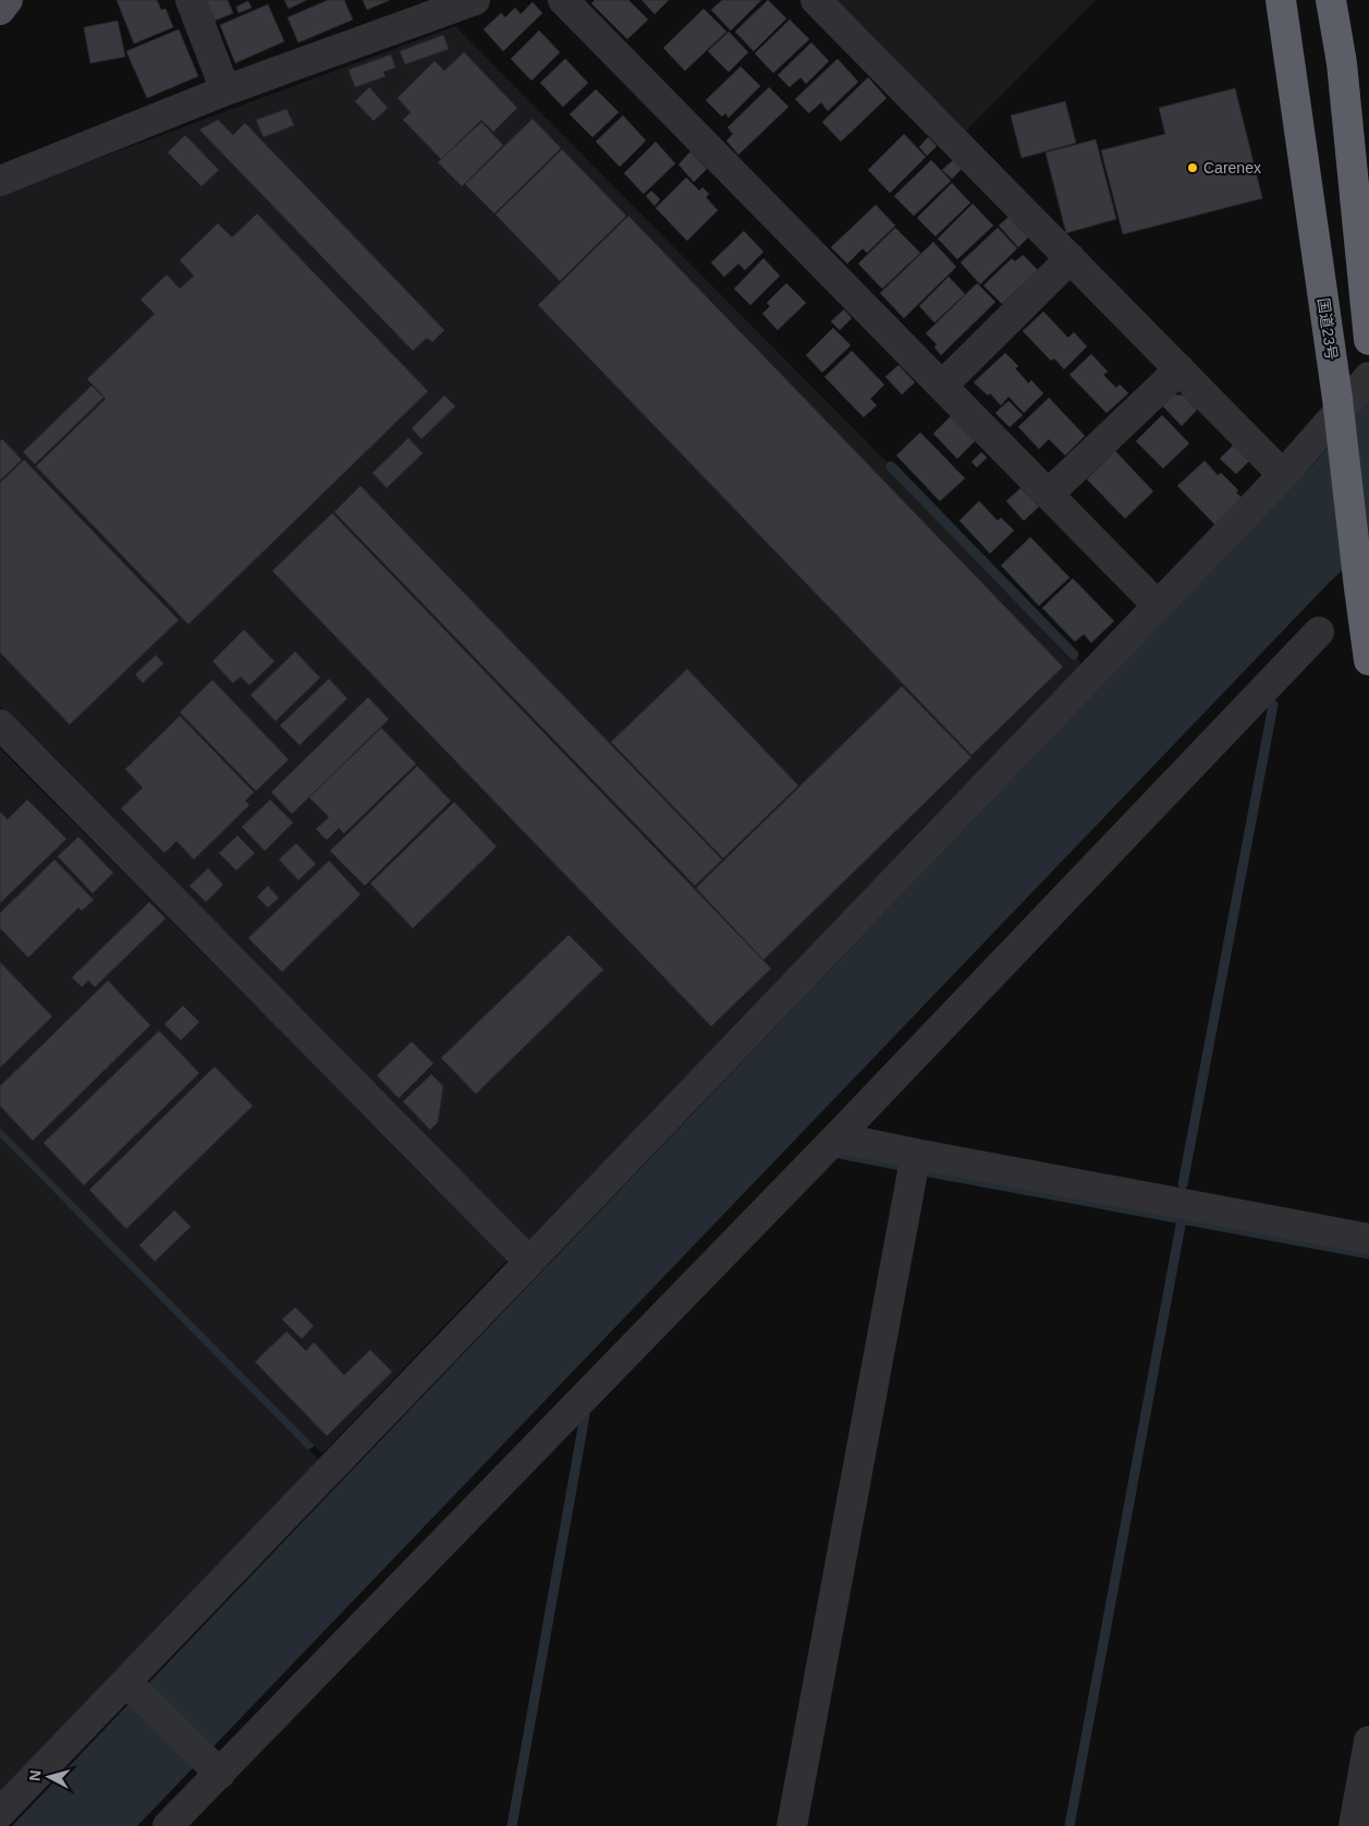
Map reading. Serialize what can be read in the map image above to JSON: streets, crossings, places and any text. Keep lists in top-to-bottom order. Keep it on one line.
{"streets":{"highway":["国道23号"]},"places":["Carenex"],"north":"left"}
